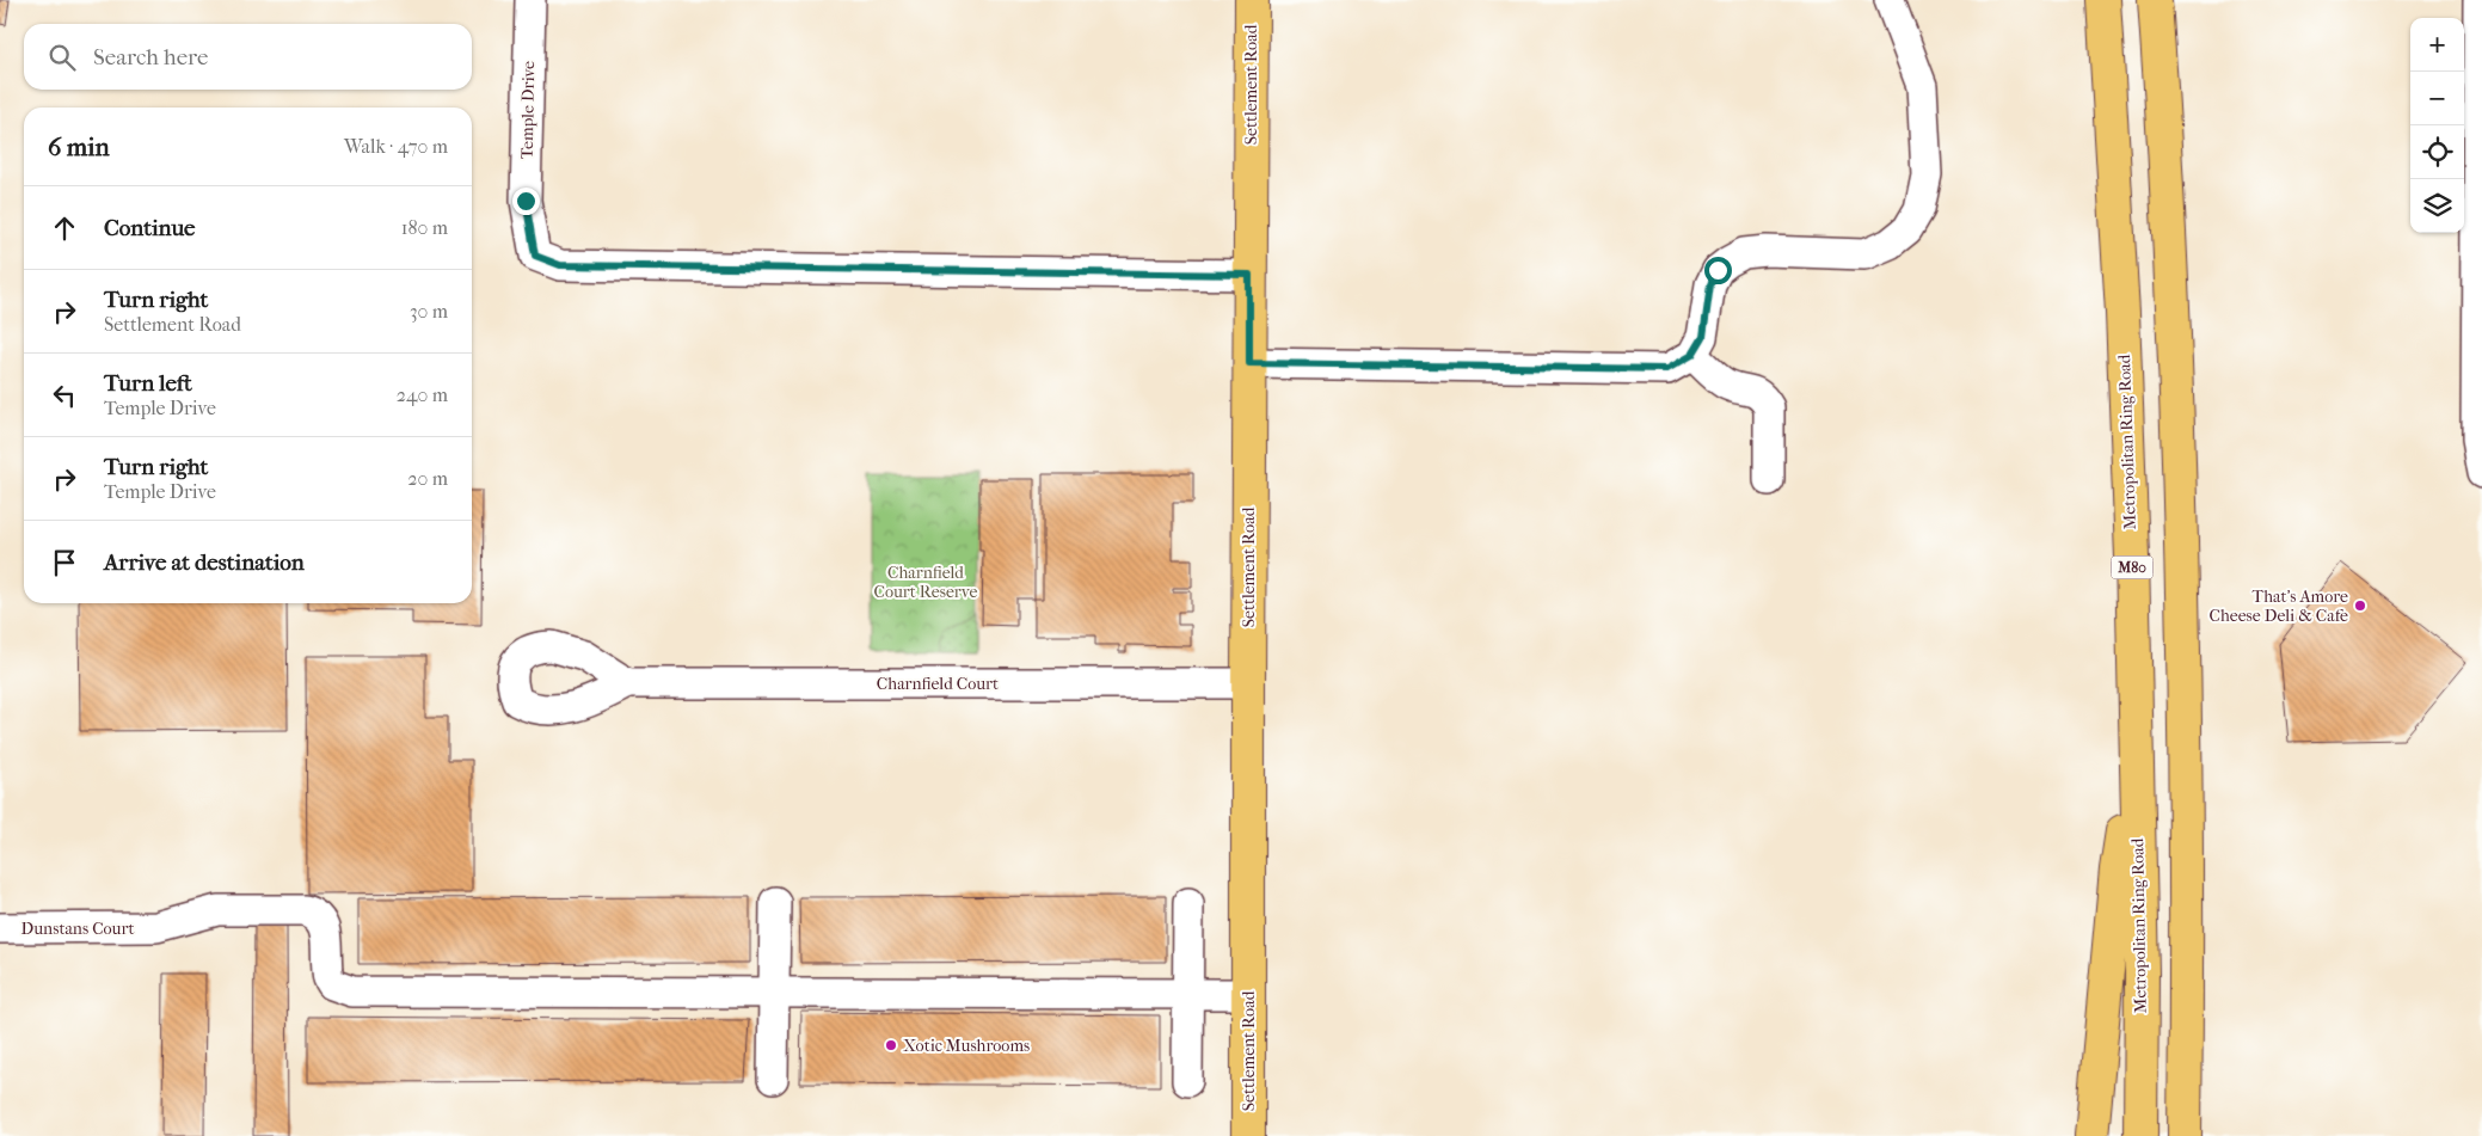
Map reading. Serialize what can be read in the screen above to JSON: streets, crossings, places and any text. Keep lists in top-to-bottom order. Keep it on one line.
{"streets":{"main road":["Settlement Road","Metropolitan Ring Road","M80"],"street":["Temple Drive","Charnfield Court","Dunstans Court"]},"crossings":[["Settlement Road","Temple Drive"],["Settlement Road","Charnfield Court"]],"parks":["Charnfield Court Reserve"],"places":["That's Amore Cheese Deli & Cafe","Xotic Mushrooms"],"page":{"map_buttons":["+","−"],"search":"Search here","heading":["6 min","Walk · 470 m"],"list":[["Continue","180 m"],["Turn right","Settlement Road","30 m"],["Turn left","Temple Drive","240 m"],["Turn right","Temple Drive","20 m"],"Arrive at destination"]}}
